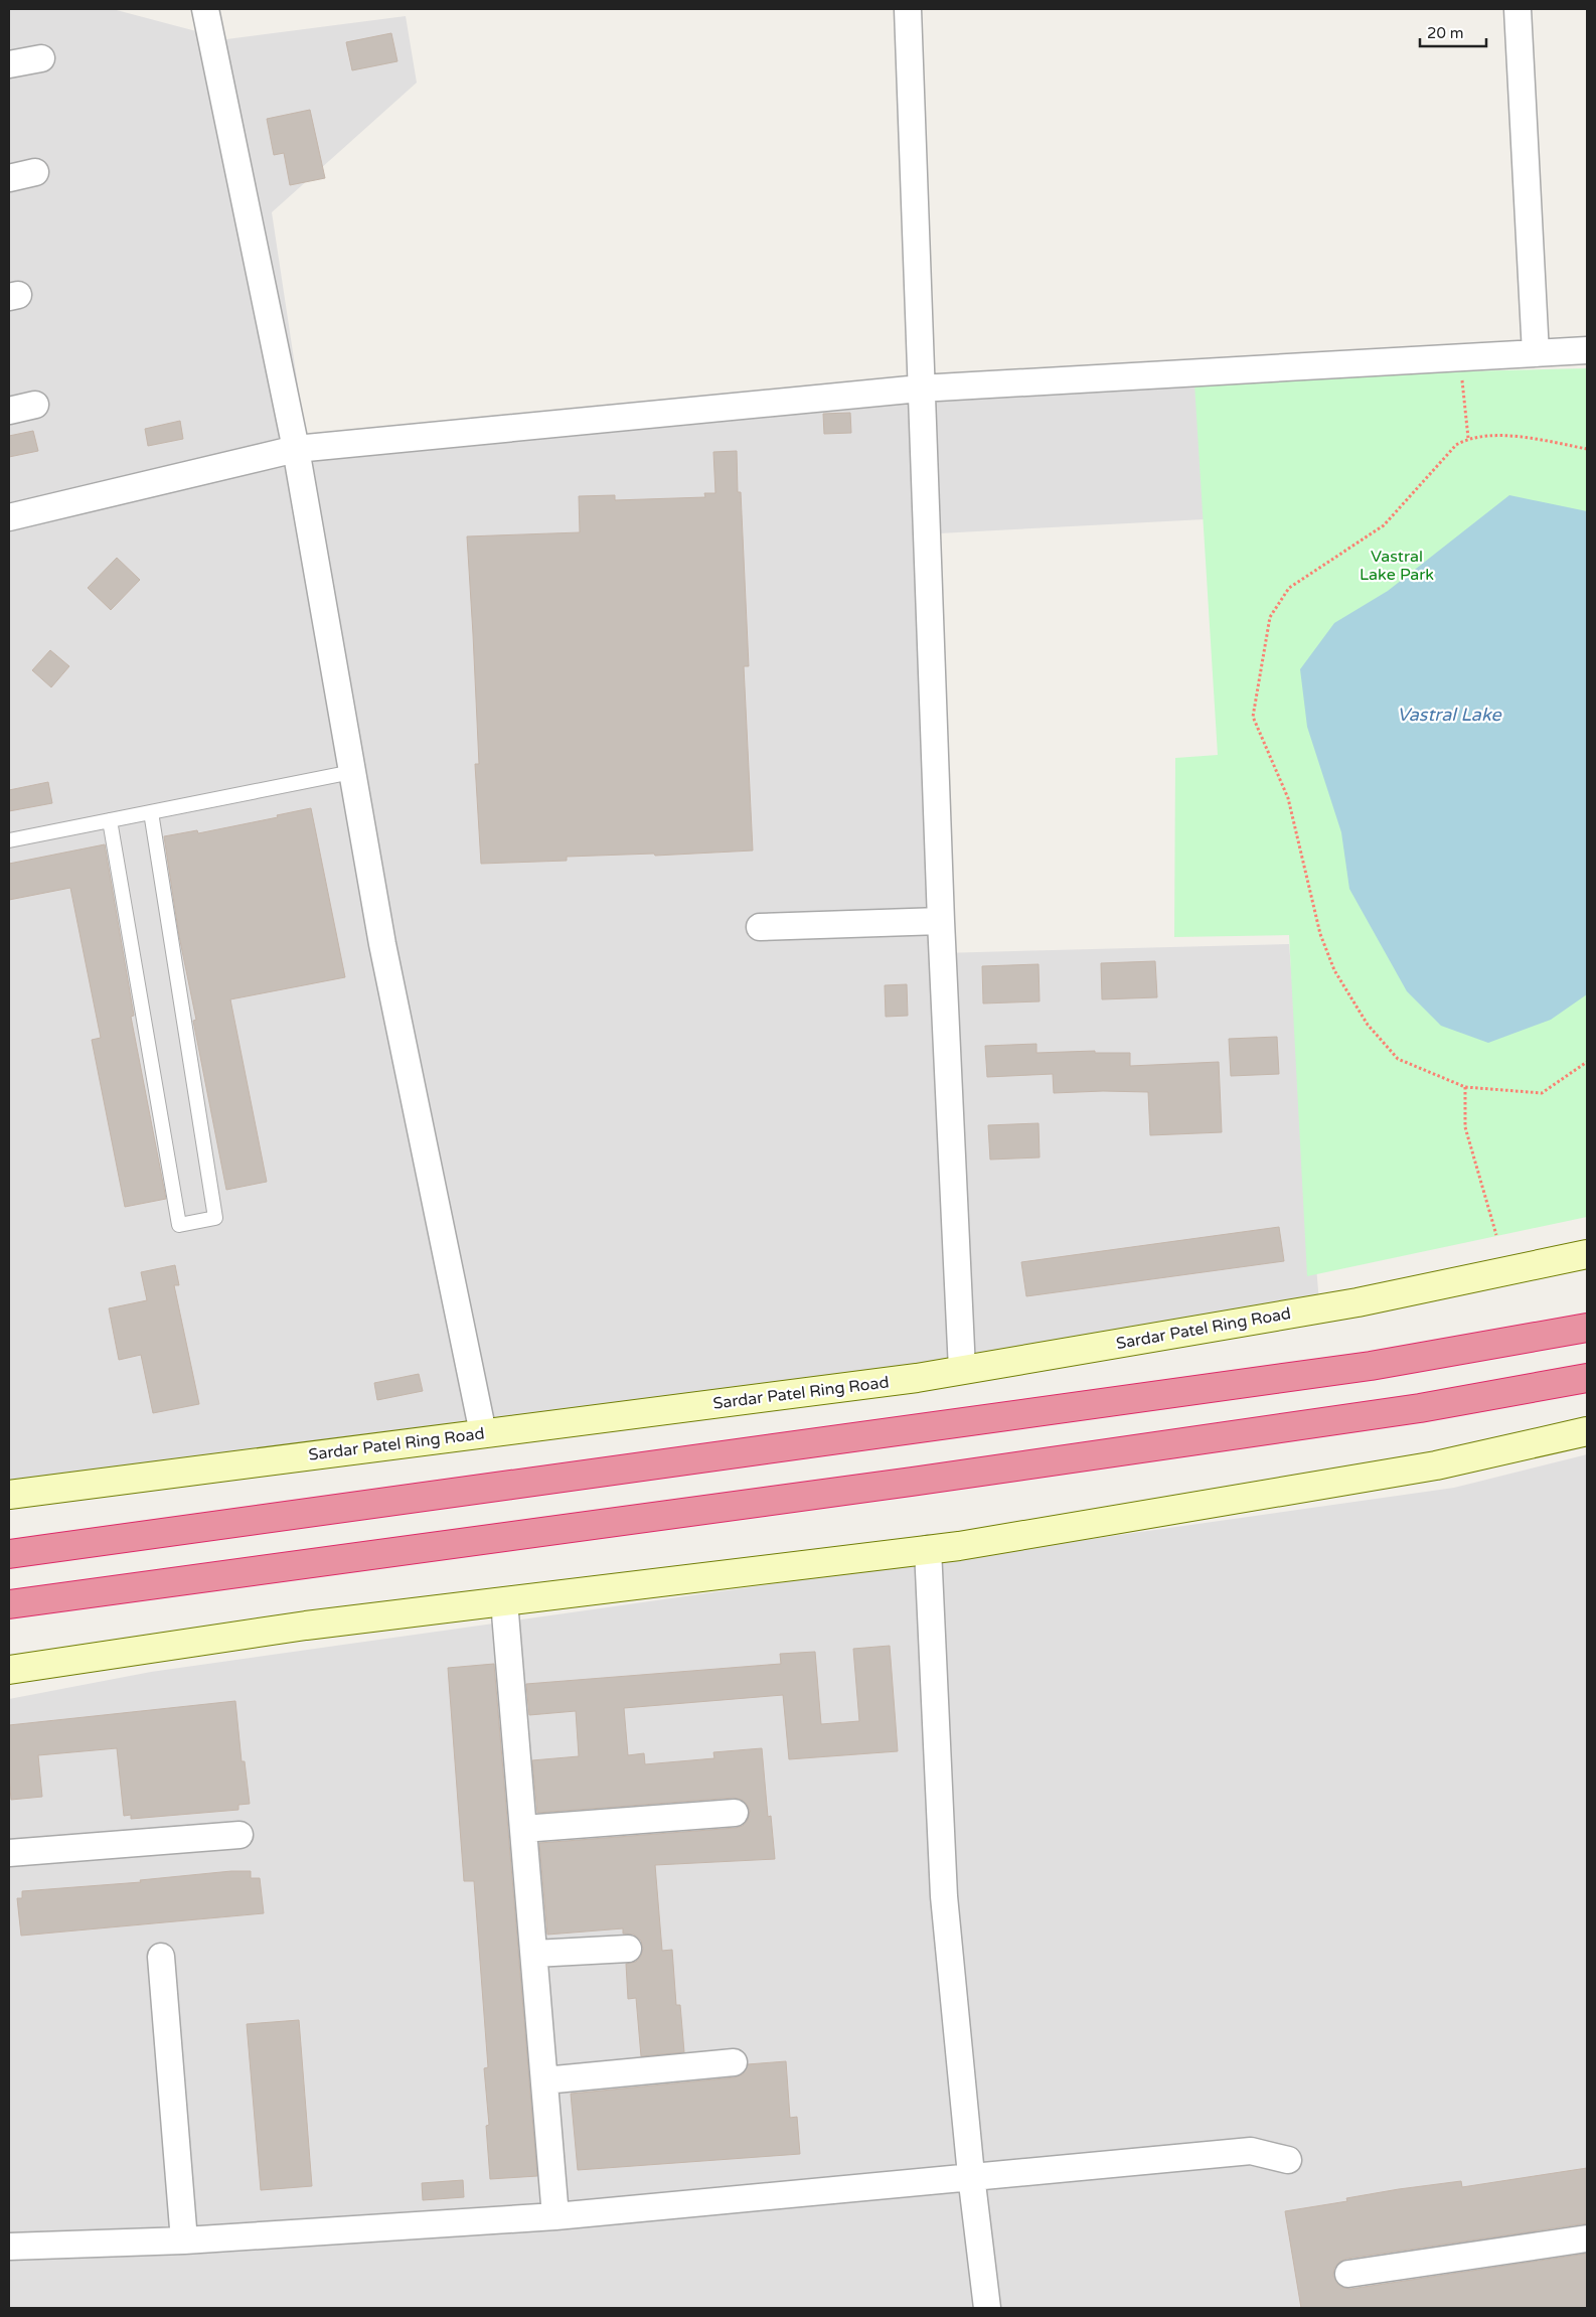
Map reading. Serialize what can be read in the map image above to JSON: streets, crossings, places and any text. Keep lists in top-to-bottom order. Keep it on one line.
{"streets":{"street":["Sardar Patel Ring Road"]},"water":["Vastral Lake"],"parks":["Vastral Lake Park"],"scale_bar":"20 m"}
